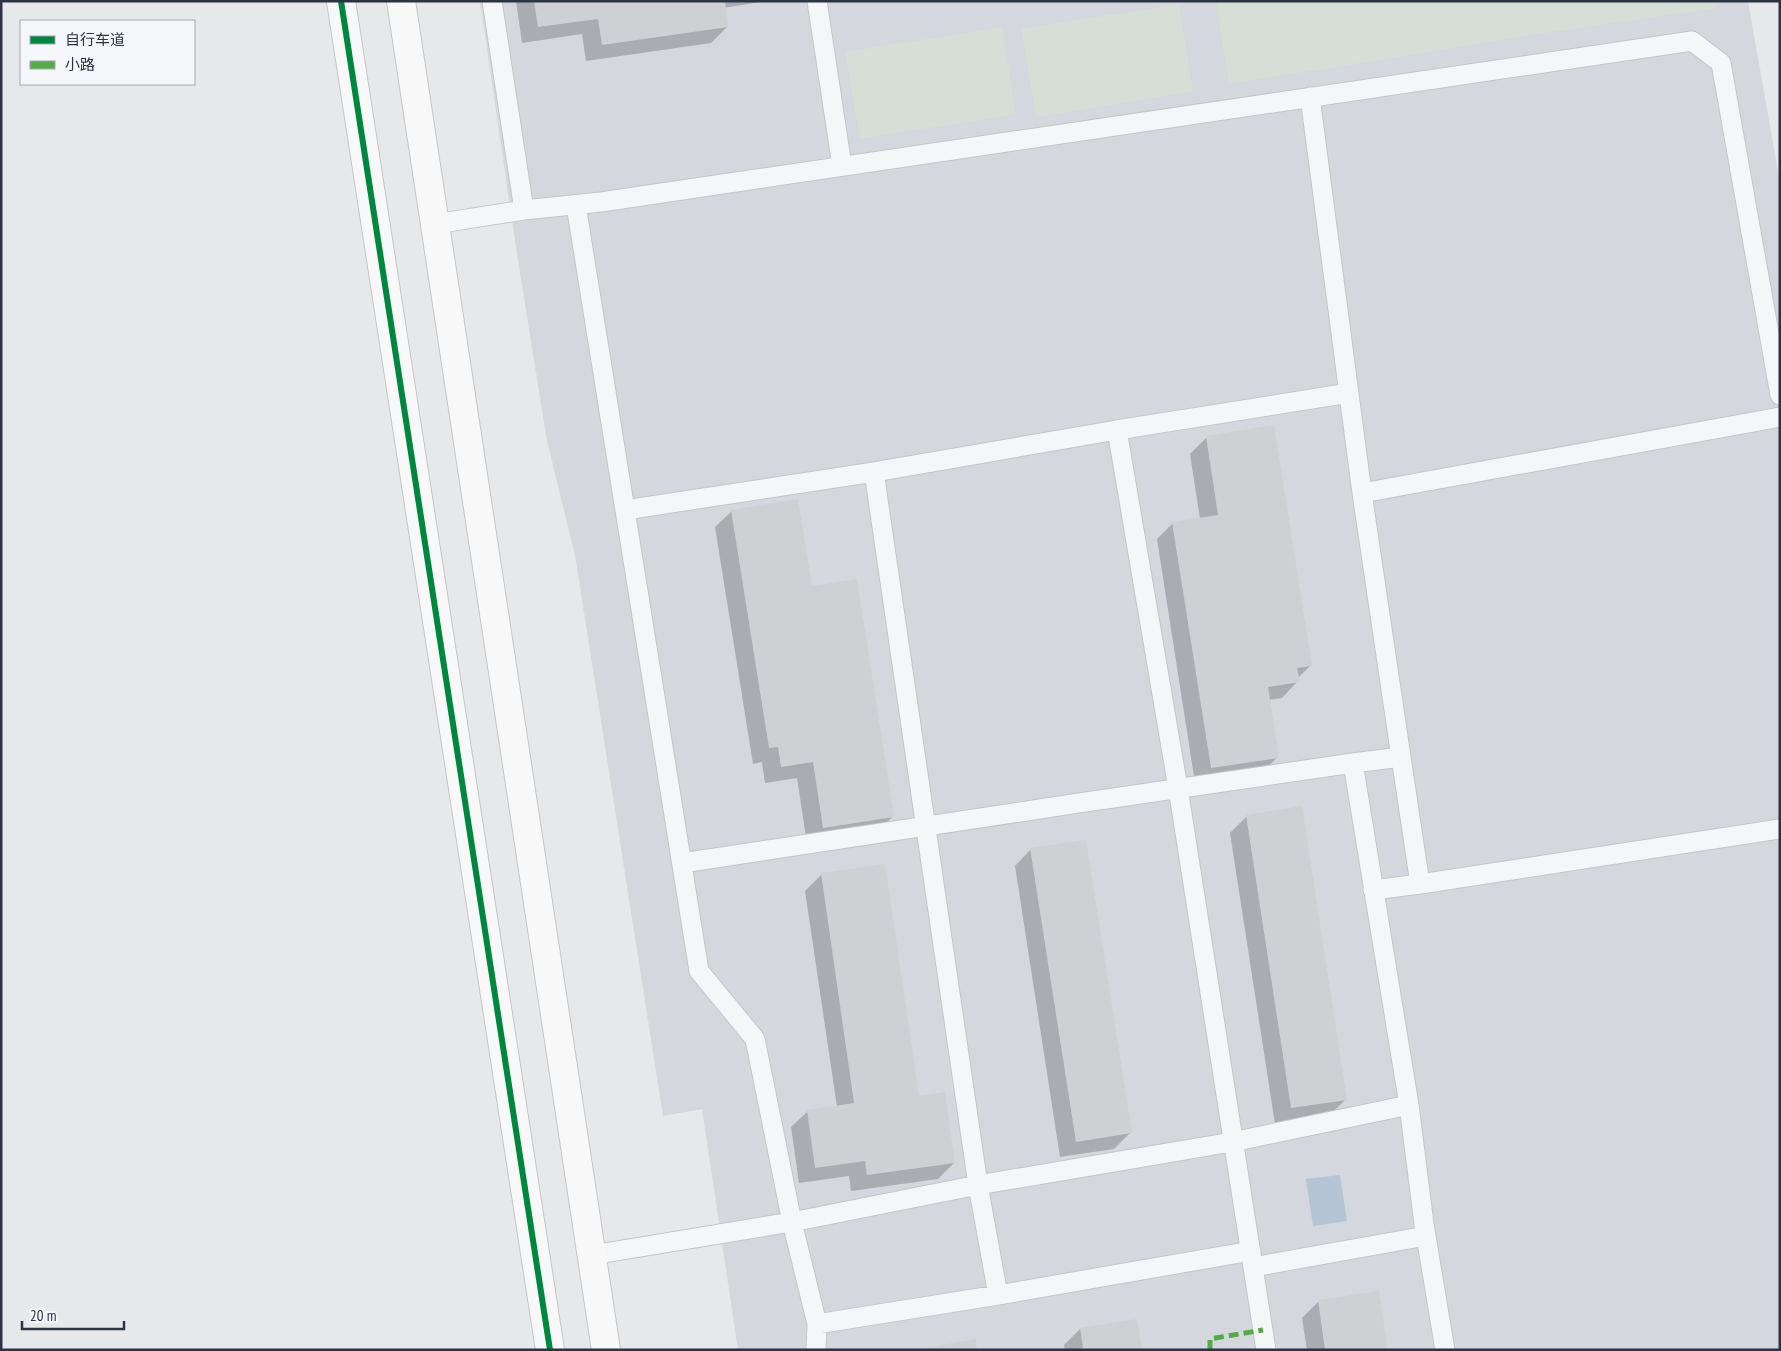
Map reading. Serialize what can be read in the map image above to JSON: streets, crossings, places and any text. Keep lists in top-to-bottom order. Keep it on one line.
{"legend":["自行车道","小路"],"scale_bar":"20 m"}
